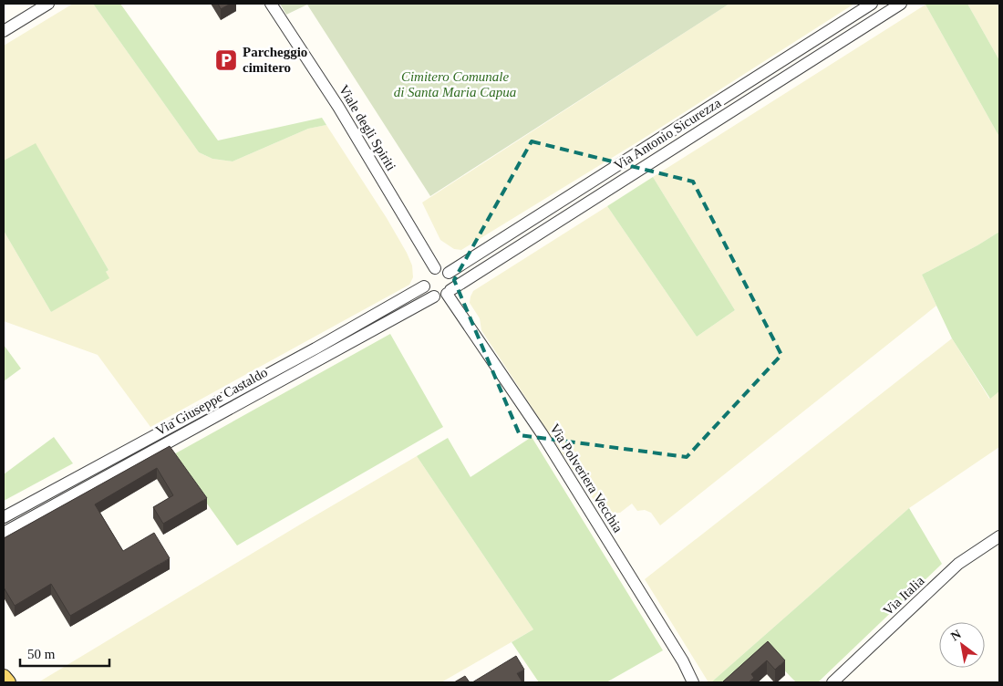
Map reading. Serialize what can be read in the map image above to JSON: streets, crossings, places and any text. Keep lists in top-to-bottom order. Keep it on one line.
{"streets":{"street":["Viale degli Spiriti","Via Antonio Sicurezza","Via Giuseppe Castaldo","Via Polveriera Vecchia","Via Italia"]},"crossings":[["Viale degli Spiriti","Via Antonio Sicurezza"],["Viale degli Spiriti","Via Giuseppe Castaldo"],["Viale degli Spiriti","Via Polveriera Vecchia"],["Via Antonio Sicurezza","Via Giuseppe Castaldo"],["Via Antonio Sicurezza","Via Polveriera Vecchia"],["Via Giuseppe Castaldo","Via Polveriera Vecchia"]],"parks":["Cimitero Comunale di Santa Maria Capua"],"places":{"parking":["Parcheggio cimitero"]},"scale_bar":"50 m","north":"top left"}
